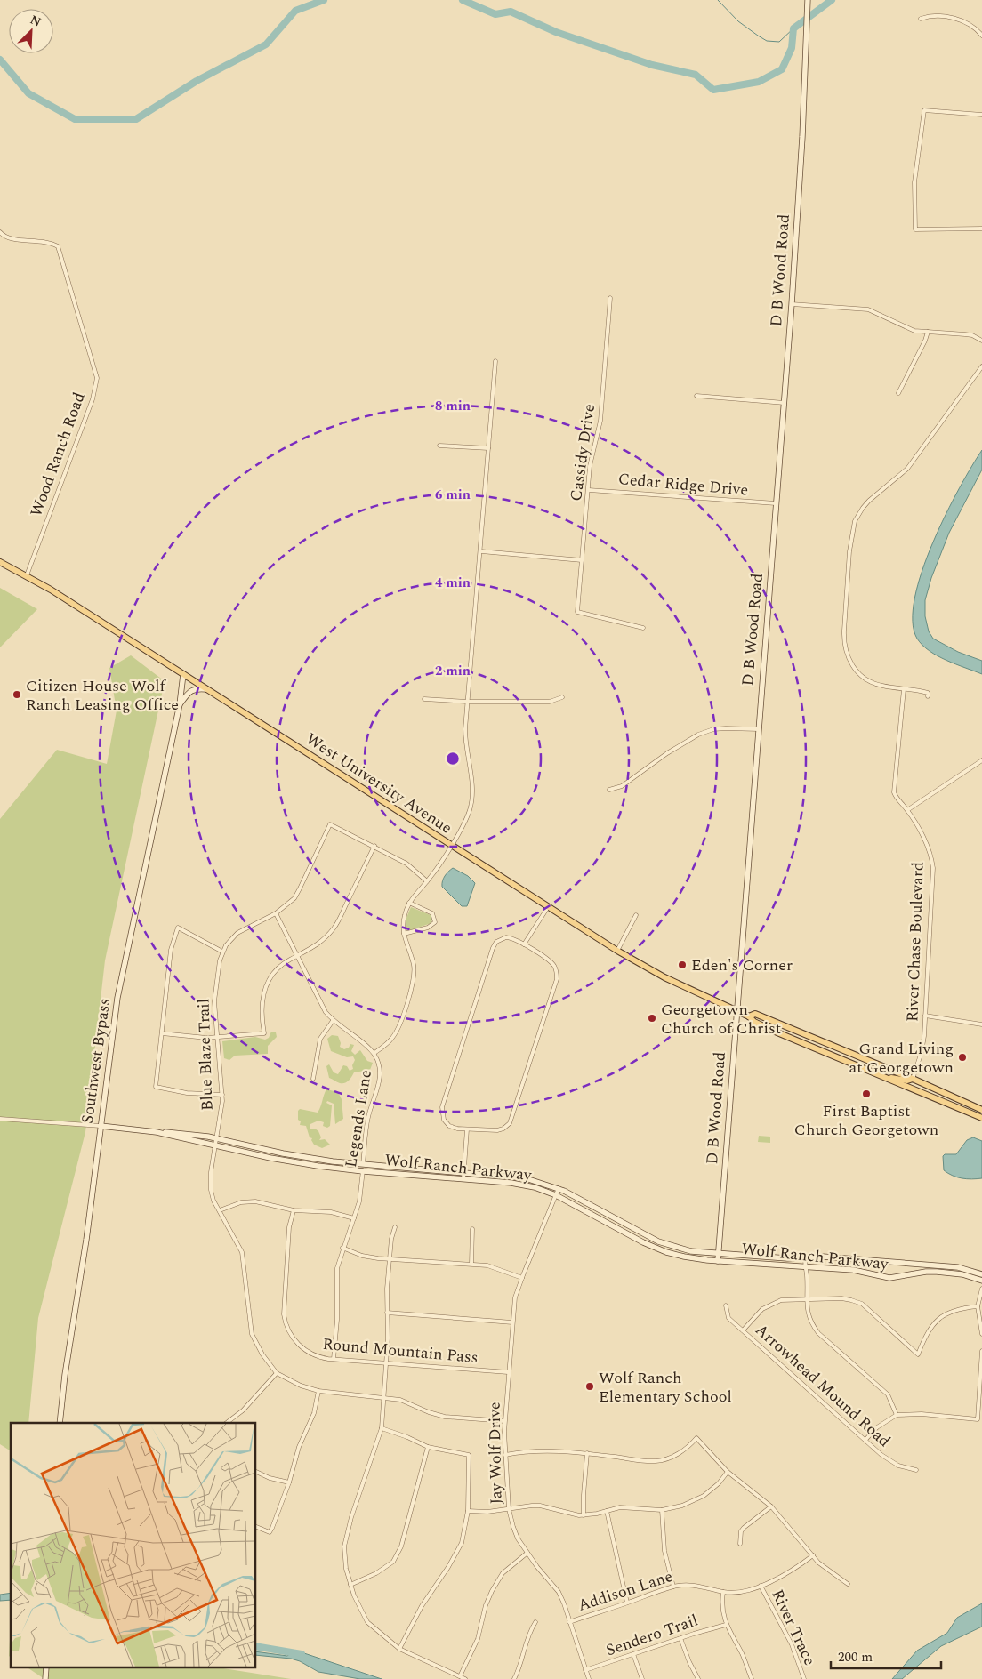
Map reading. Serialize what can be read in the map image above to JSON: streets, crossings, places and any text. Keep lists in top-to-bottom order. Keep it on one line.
{"streets":{"main road":["West University Avenue"],"street":["D B Wood Road","Cassidy Drive","Wood Ranch Road","Cedar Ridge Drive","River Chase Boulevard","Blue Blaze Trail","Southwest Bypass","Legends Lane","Wolf Ranch Parkway","Round Mountain Pass","Arrowhead Mound Road","Jay Wolf Drive","Addison Lane","River Trace","Sendero Trail"]},"crossings":[["D B Wood Road","Cedar Ridge Drive"],["D B Wood Road","West University Avenue"],["D B Wood Road","Wolf Ranch Parkway"],["Cassidy Drive","Cedar Ridge Drive"],["Wood Ranch Road","West University Avenue"],["West University Avenue","River Chase Boulevard"],["West University Avenue","Southwest Bypass"],["Blue Blaze Trail","Legends Lane"],["Blue Blaze Trail","Wolf Ranch Parkway"],["Blue Blaze Trail","Jay Wolf Drive"],["Southwest Bypass","Wolf Ranch Parkway"],["Legends Lane","Wolf Ranch Parkway"],["Legends Lane","Round Mountain Pass"],["Wolf Ranch Parkway","Jay Wolf Drive"],["Round Mountain Pass","Jay Wolf Drive"],["Jay Wolf Drive","Addison Lane"],["Jay Wolf Drive","Sendero Trail"],["Addison Lane","River Trace"]],"places":["Citizen House Wolf Ranch Leasing Office","Eden's Corner","Georgetown Church of Christ","Grand Living at Georgetown","First Baptist Church Georgetown","Wolf Ranch Elementary School"],"scale_bar":"200 m","north":"top right","rings":["8 min","6 min","4 min","2 min"]}
